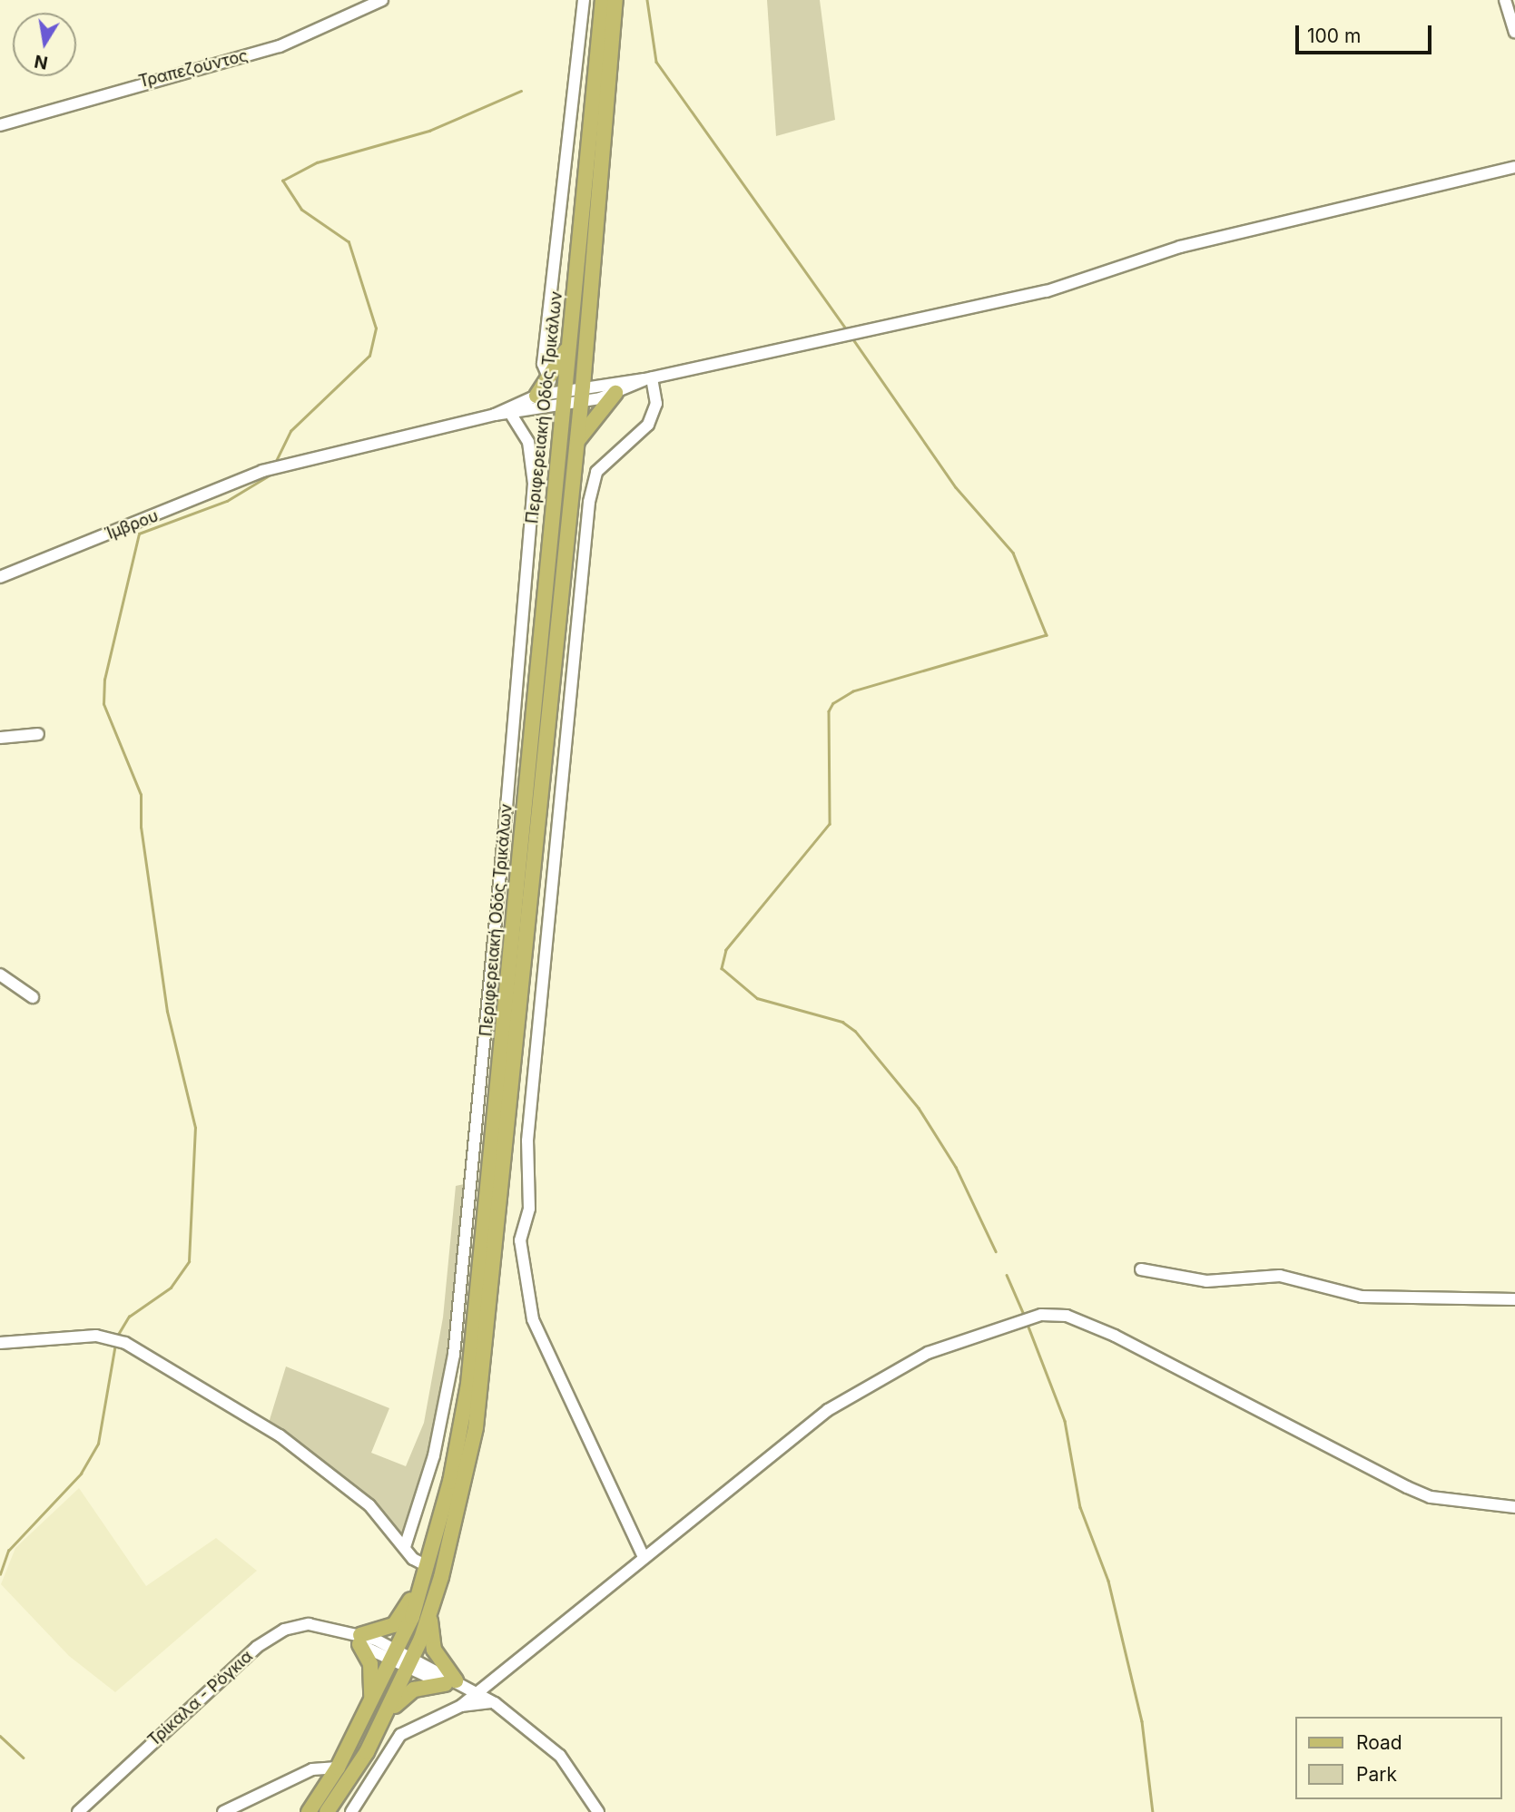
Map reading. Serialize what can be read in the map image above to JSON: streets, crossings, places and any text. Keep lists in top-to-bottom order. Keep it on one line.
{"streets":{"main road":["Περιφερειακή Οδός Τρικάλων"],"street":["Τραπεζούντος","Ίμβρου","Τρίκαλα - Ρόγκια"]},"crossings":[["Περιφερειακή Οδός Τρικάλων","Τρίκαλα - Ρόγκια"]],"legend":["Road","Park"],"scale_bar":"100 m","north":"bottom"}
